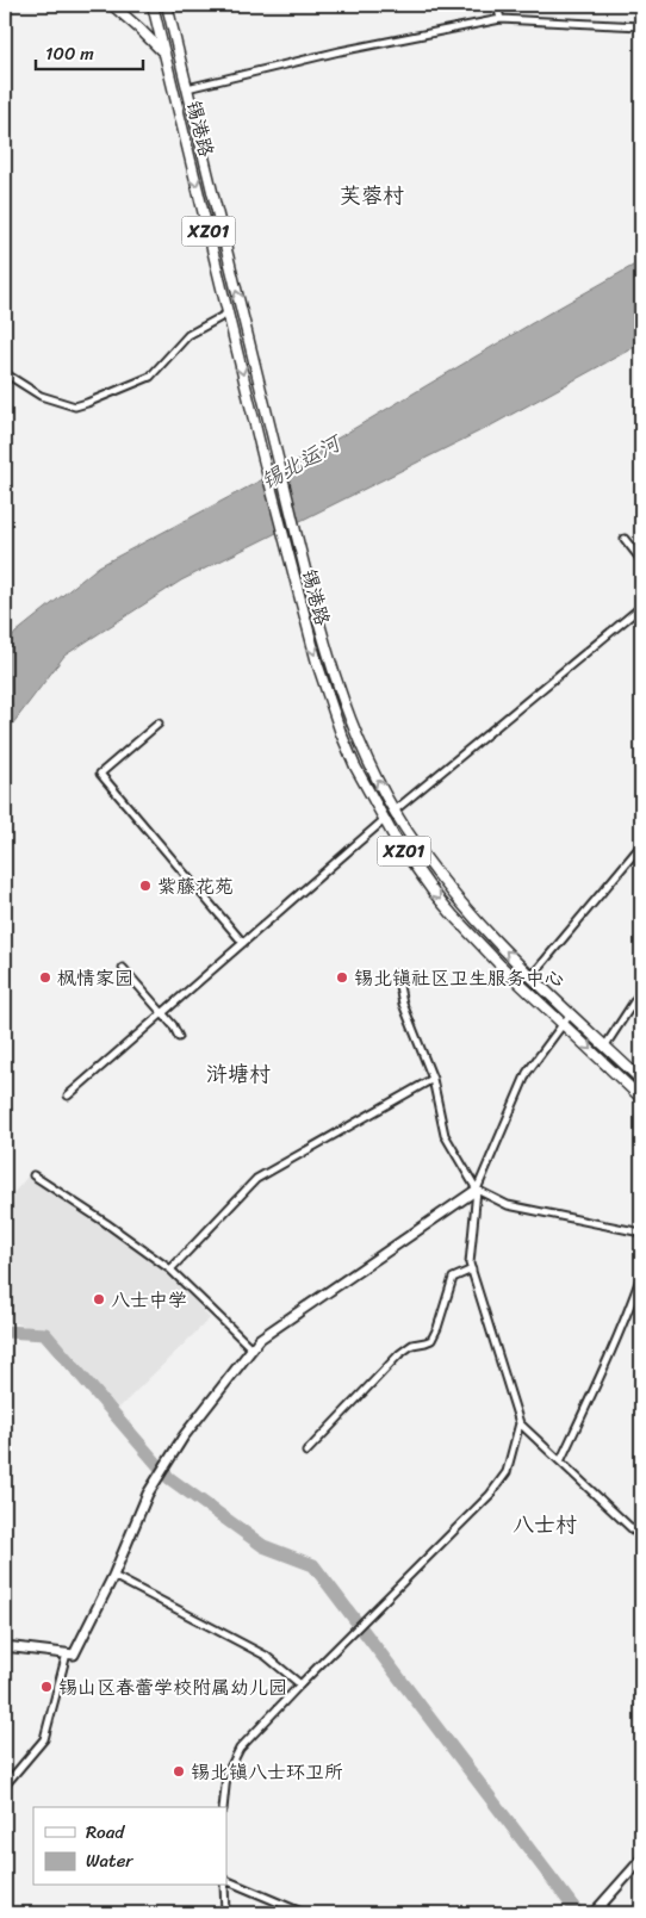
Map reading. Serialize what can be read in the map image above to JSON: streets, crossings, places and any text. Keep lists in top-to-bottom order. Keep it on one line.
{"streets":{"main road":["锡港路","XZ01"]},"districts":["芙蓉村","浒塘村","八士村"],"water":["锡北运河"],"places":["紫藤花苑","枫情家园","锡北镇社区卫生服务中心","八士中学","锡山区春蕾学校附属幼儿园","锡北镇八士环卫所"],"legend":["Road","Water"],"scale_bar":"100 m"}
